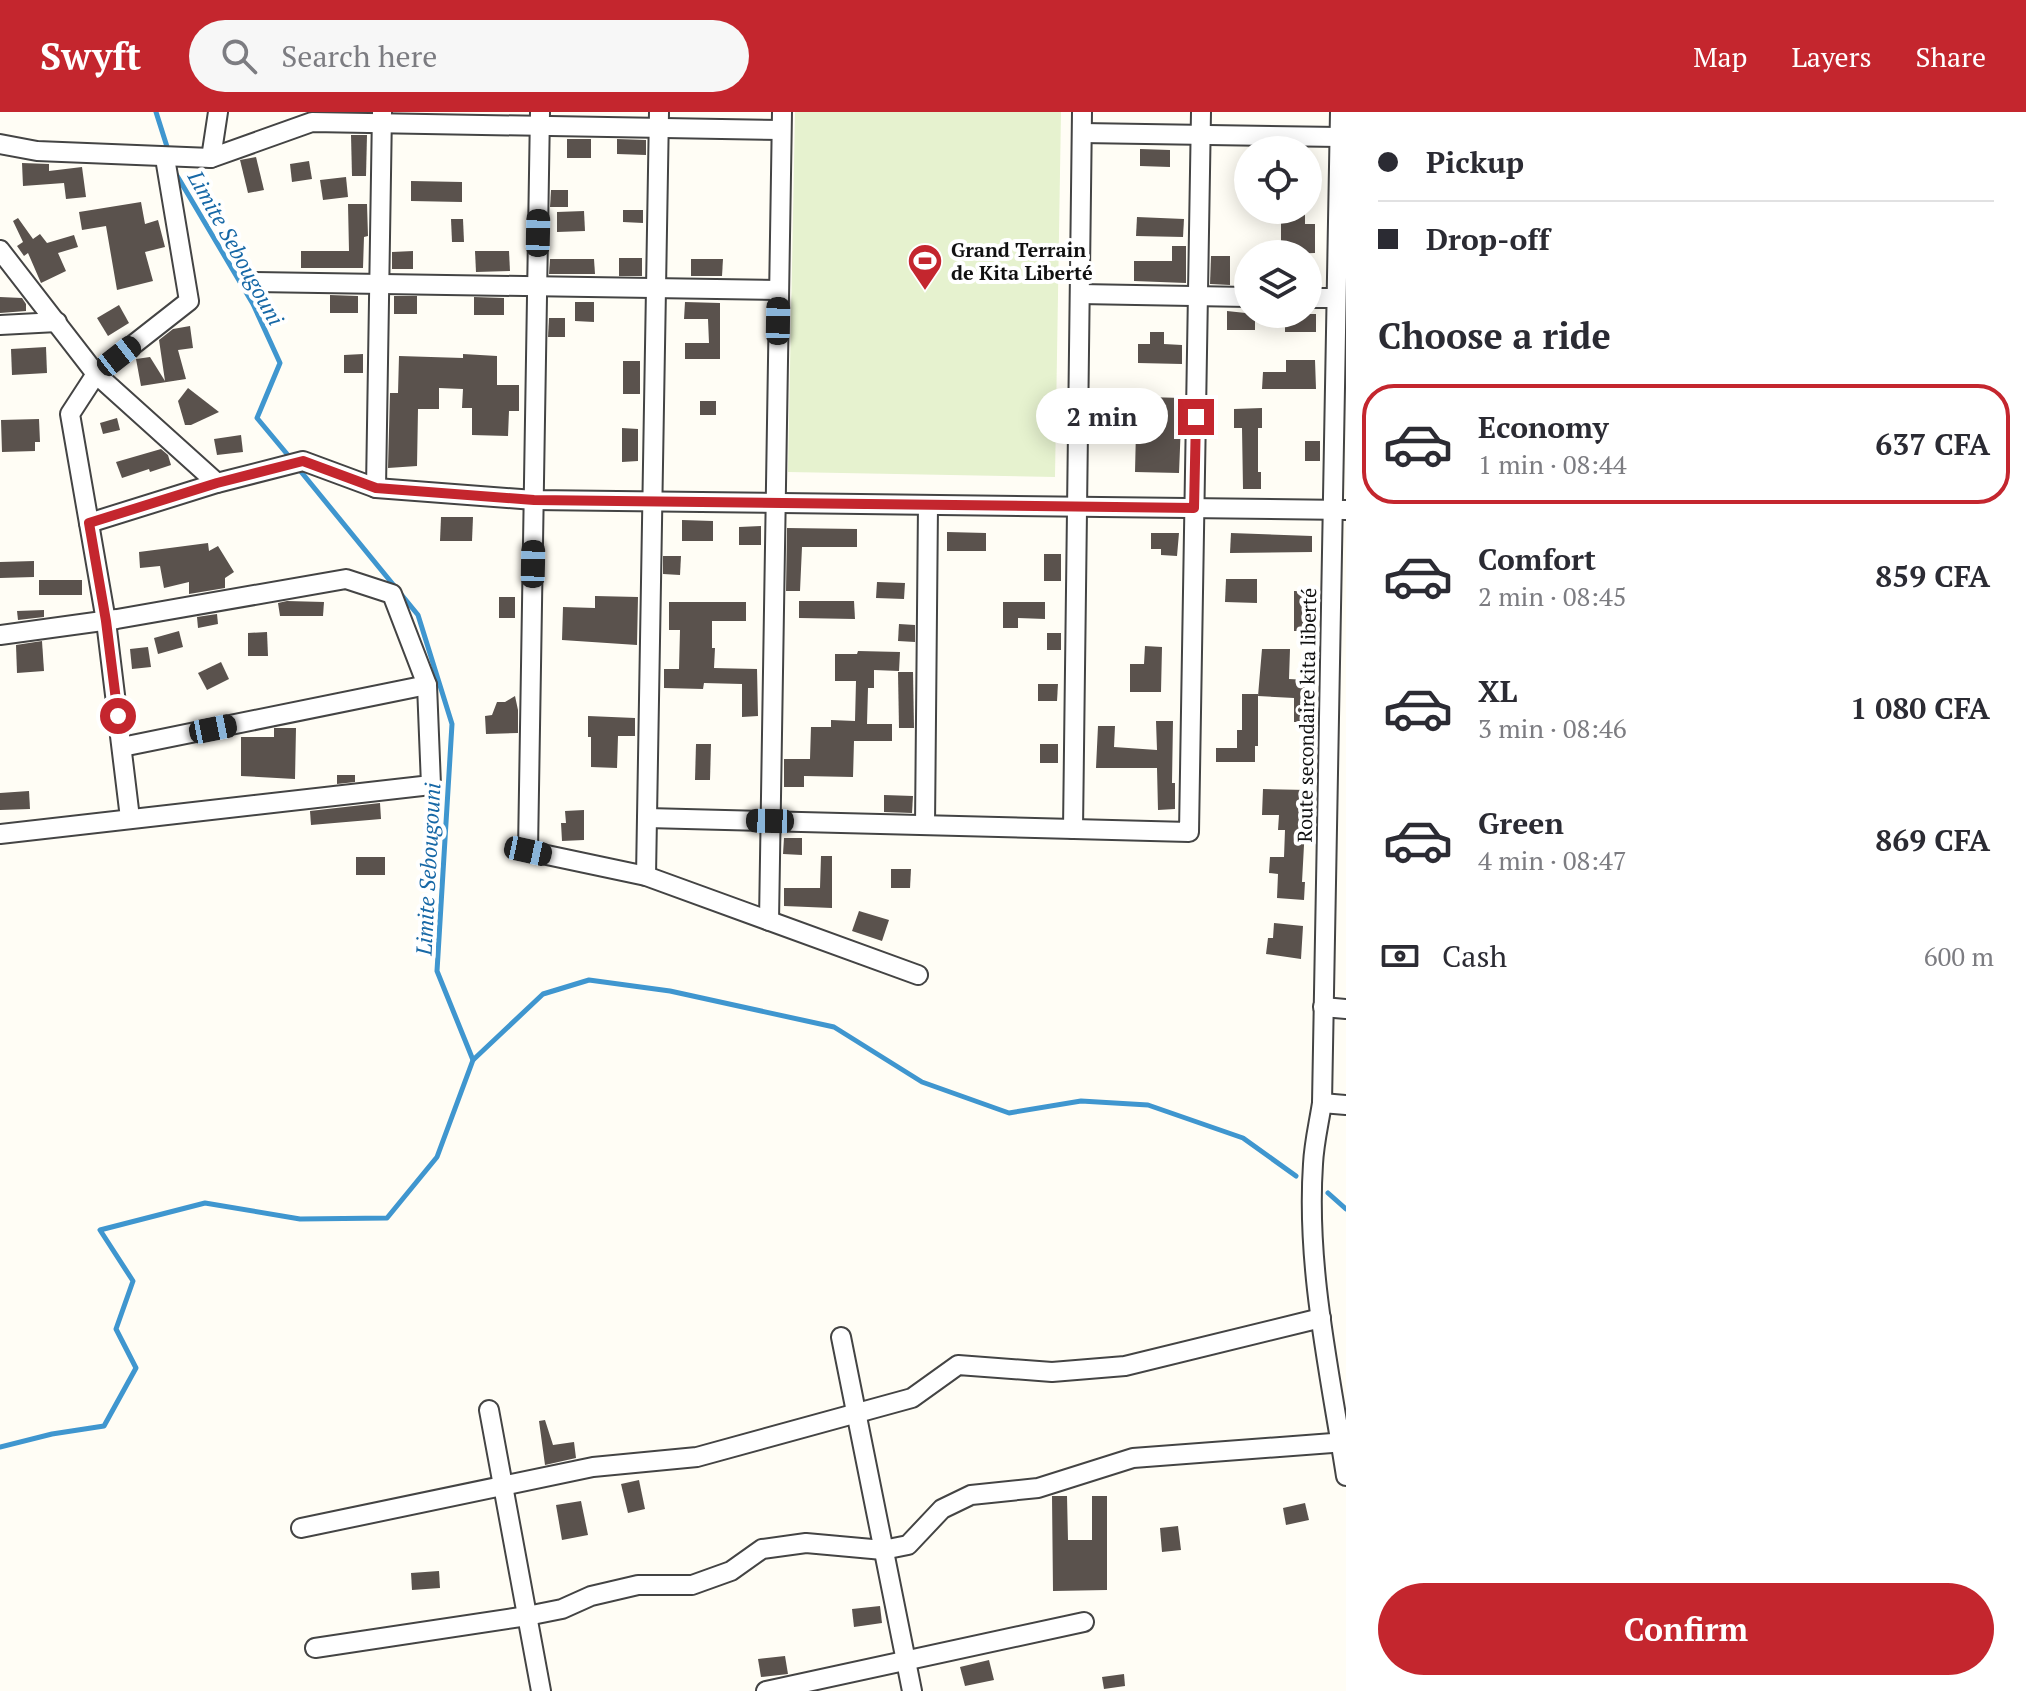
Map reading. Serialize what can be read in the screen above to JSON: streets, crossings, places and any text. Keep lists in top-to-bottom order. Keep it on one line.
{"streets":{"street":["Route secondaire kita liberté"]},"water":["Limite Sebougouni"],"places":{"sports":["Grand Terrain de Kita Liberté"]},"page":{"header":"Swyft","search":"Search here","nav":["Map","Layers","Share"],"banner":["Pickup","Drop-off"],"heading":"Choose a ride","list":[{"name":"Economy","note":"1 min · 08:44","value":"637 CFA"},{"name":"Comfort","note":"2 min · 08:45","value":"859 CFA"},{"name":"XL","note":"3 min · 08:46","value":"1 080 CFA"},{"name":"Green","note":"4 min · 08:47","value":"869 CFA"}],"bubble":"2 min","pay":["Cash","600 m"],"buttons":"Confirm"}}
